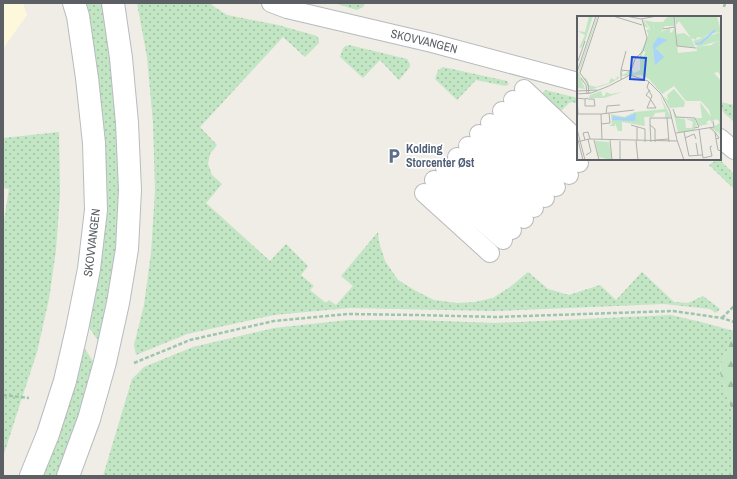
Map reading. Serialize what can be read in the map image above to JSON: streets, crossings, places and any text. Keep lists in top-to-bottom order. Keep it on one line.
{"streets":{"street":["SKOVVANGEN"]},"places":{"parking":["Kolding Storcenter Øst"]}}
